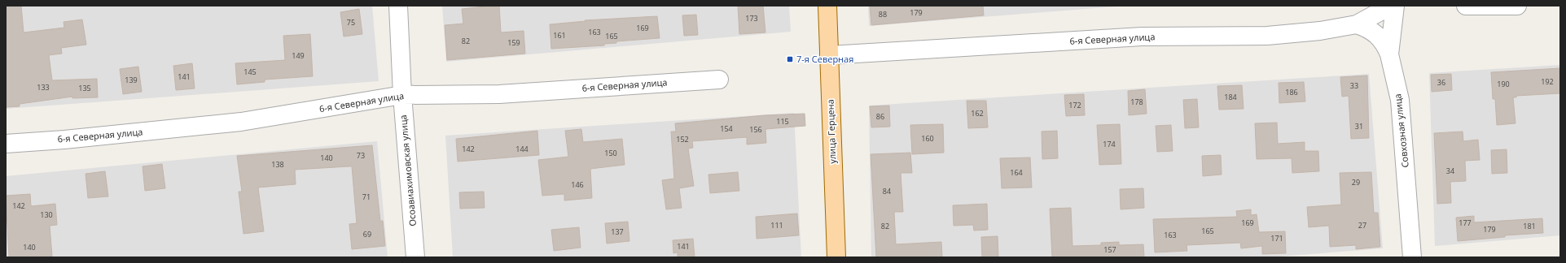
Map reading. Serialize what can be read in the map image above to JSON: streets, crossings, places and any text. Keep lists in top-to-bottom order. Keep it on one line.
{"streets":{"main road":["улица Герцена"],"street":["6-я Северная улица","Совхозная улица","Осоавиахимовская улица"]},"crossings":[["6-я Северная улица","улица Герцена"],["6-я Северная улица","Осоавиахимовская улица"]],"places":{"transit":["7-я Северная"]},"house_numbers":["179","88","173","75","169","163","161","165","82","159","149","145","141","139","192","36","190","33","133","135","186","184","178","172","162","86","115","31","154","156","160","152","174","142","144","150","73","140","138","34","164","29","146","84","71","142","130","169","177","111","27","82","181","179","165","137","69","163","171","141","140","157"]}
